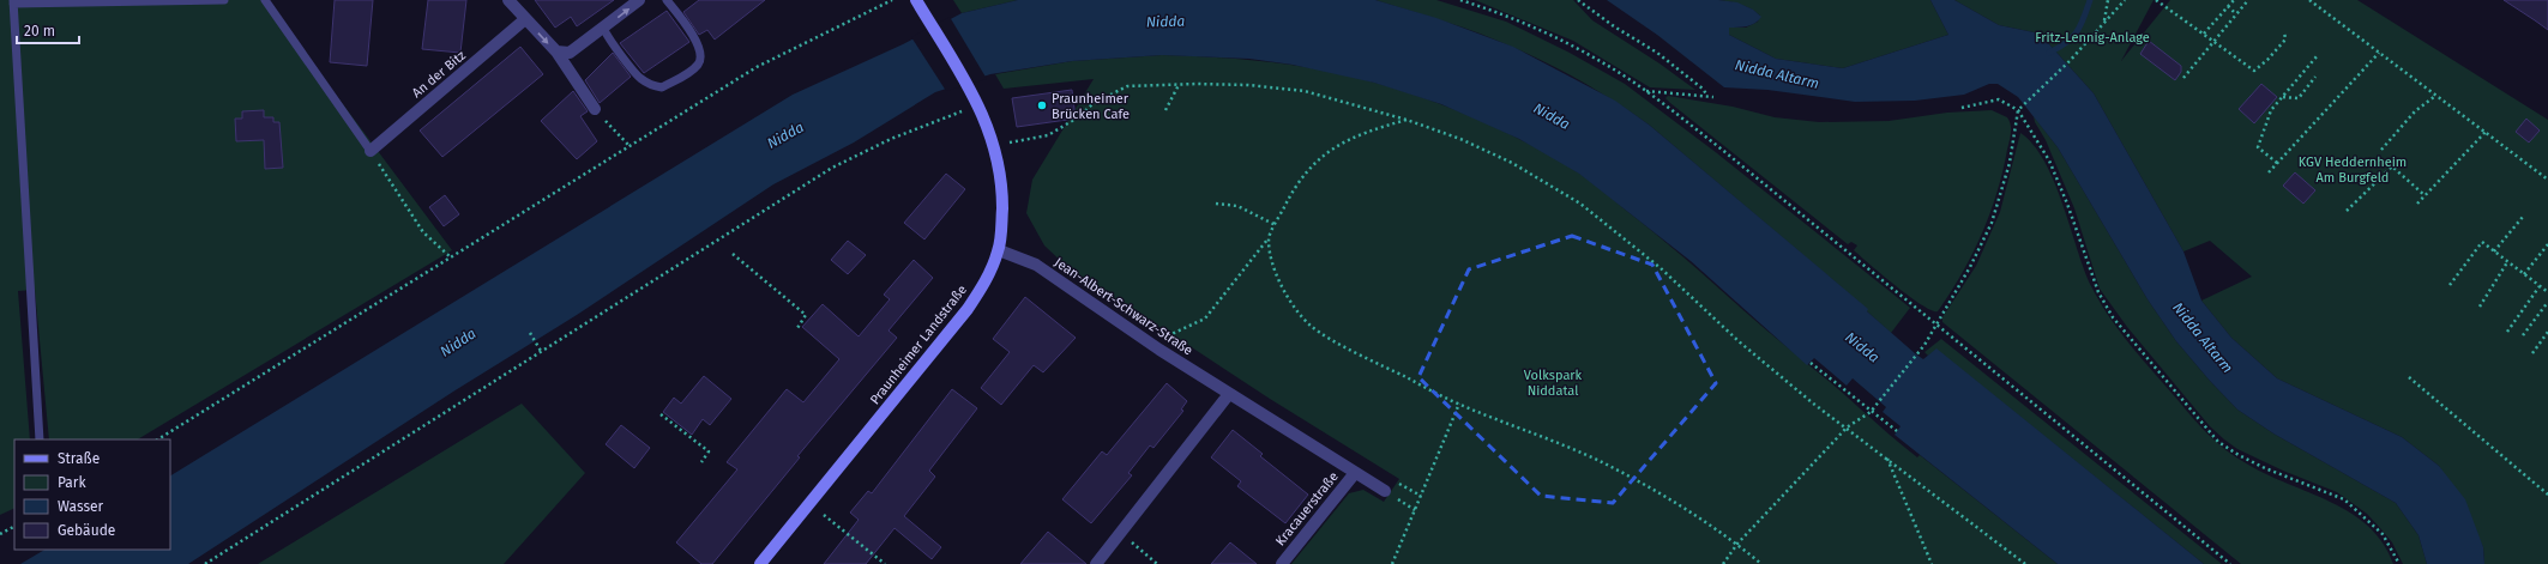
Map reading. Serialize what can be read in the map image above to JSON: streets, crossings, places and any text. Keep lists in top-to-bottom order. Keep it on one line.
{"streets":{"main road":["Praunheimer Landstraße"],"street":["An der Bitz","Jean-Albert-Schwarz-Straße","Kracauerstraße"]},"crossings":[["Jean-Albert-Schwarz-Straße","Praunheimer Landstraße"],["Jean-Albert-Schwarz-Straße","Kracauerstraße"]],"water":["Nidda","Nidda Altarm"],"parks":["Fritz-Lennig-Anlage","KGV Heddernheim Am Burgfeld","Volkspark Niddatal"],"places":["Praunheimer Brücken Cafe"],"legend":["Straße","Park","Wasser","Gebäude"],"scale_bar":"20 m"}
